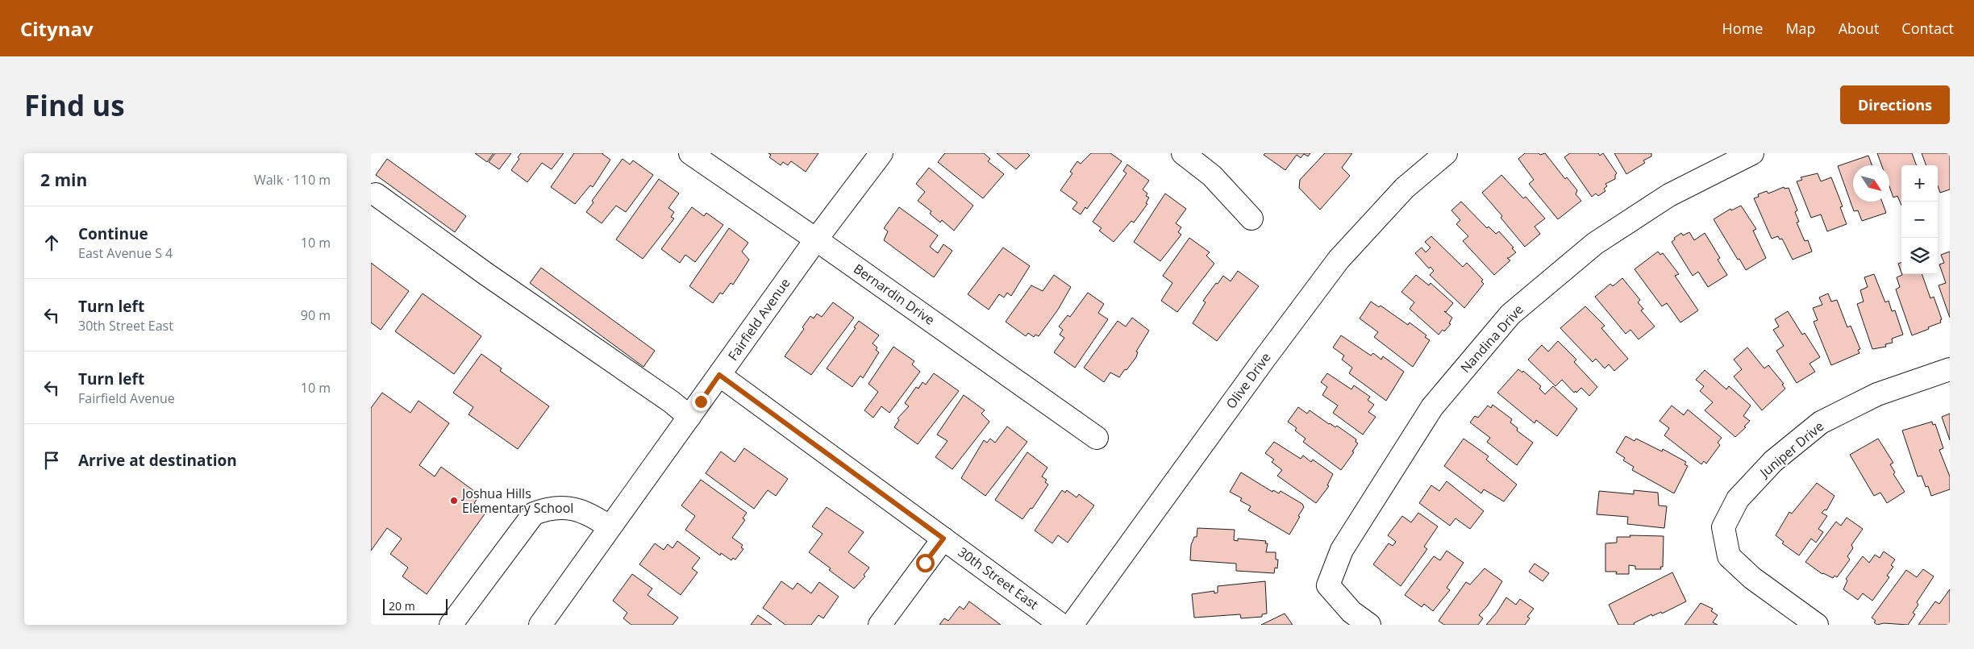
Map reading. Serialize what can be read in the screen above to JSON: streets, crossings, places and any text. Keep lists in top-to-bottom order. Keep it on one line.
{"streets":{"street":["Bernardin Drive","Fairfield Avenue","Nandina Drive","Olive Drive","Juniper Drive","30th Street East"]},"crossings":[["Bernardin Drive","Fairfield Avenue"],["Fairfield Avenue","30th Street East"]],"places":["Joshua Hills Elementary School"],"scale_bar":"20 m","north":"bottom right","page":{"header":"Citynav","nav":["Home","Map","About","Contact"],"buttons":"Directions","title":"Find us","heading":["2 min","Walk · 110 m"],"map_buttons":["+","−"],"list":[["Continue","East Avenue S 4","10 m"],["Turn left","30th Street East","90 m"],["Turn left","Fairfield Avenue","10 m"],"Arrive at destination"],"scale":"20 m"}}
